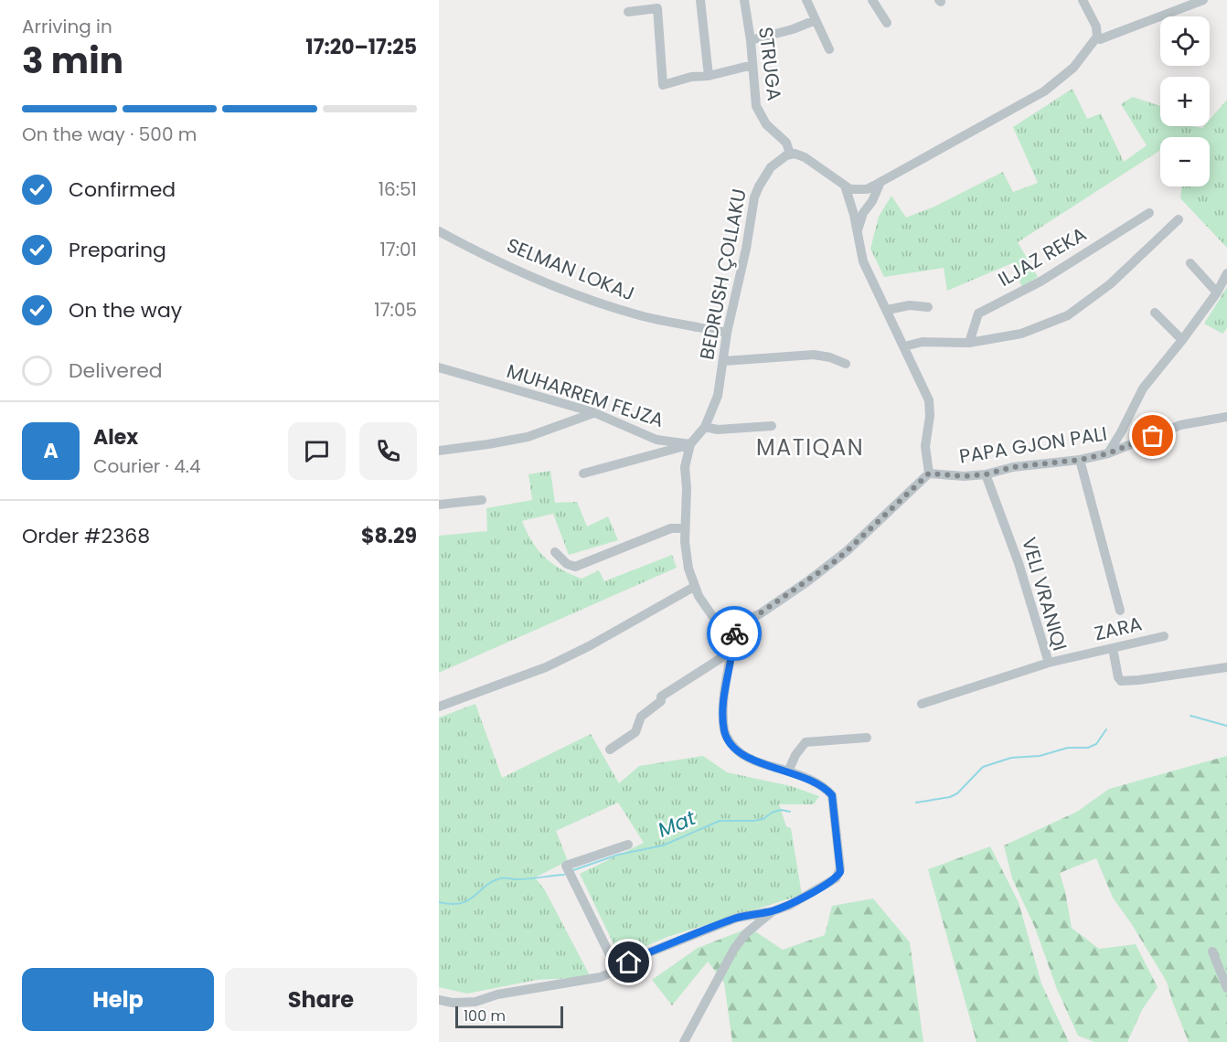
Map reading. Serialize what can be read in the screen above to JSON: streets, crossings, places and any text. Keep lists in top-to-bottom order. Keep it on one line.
{"streets":{"street":["STRUGA","ILJAZ REKA","SELMAN LOKAJ","BEDRUSH ÇOLLAKU","MUHARREM FEJZA","PAPA GJON PALI","VELI VRANIQI","ZARA"]},"crossings":[["STRUGA","BEDRUSH ÇOLLAKU"],["SELMAN LOKAJ","BEDRUSH ÇOLLAKU"],["BEDRUSH ÇOLLAKU","MUHARREM FEJZA"],["PAPA GJON PALI","VELI VRANIQI"],["VELI VRANIQI","ZARA"]],"districts":["MATIQAN"],"water":["Mat"],"scale_bar":"100 m","page":{"heading":["3 min","Arriving in","17:20–17:25"],"panel":["Alex","Courier · 4.4","Order #2368","$8.29"],"map_buttons":["+","−"],"bar":"On the way · 500 m","list":[["Confirmed","16:51"],["Preparing","17:01"],["On the way","17:05"],"Delivered"],"round":"A","buttons":["Help","Share"],"scale":"100 m"}}
